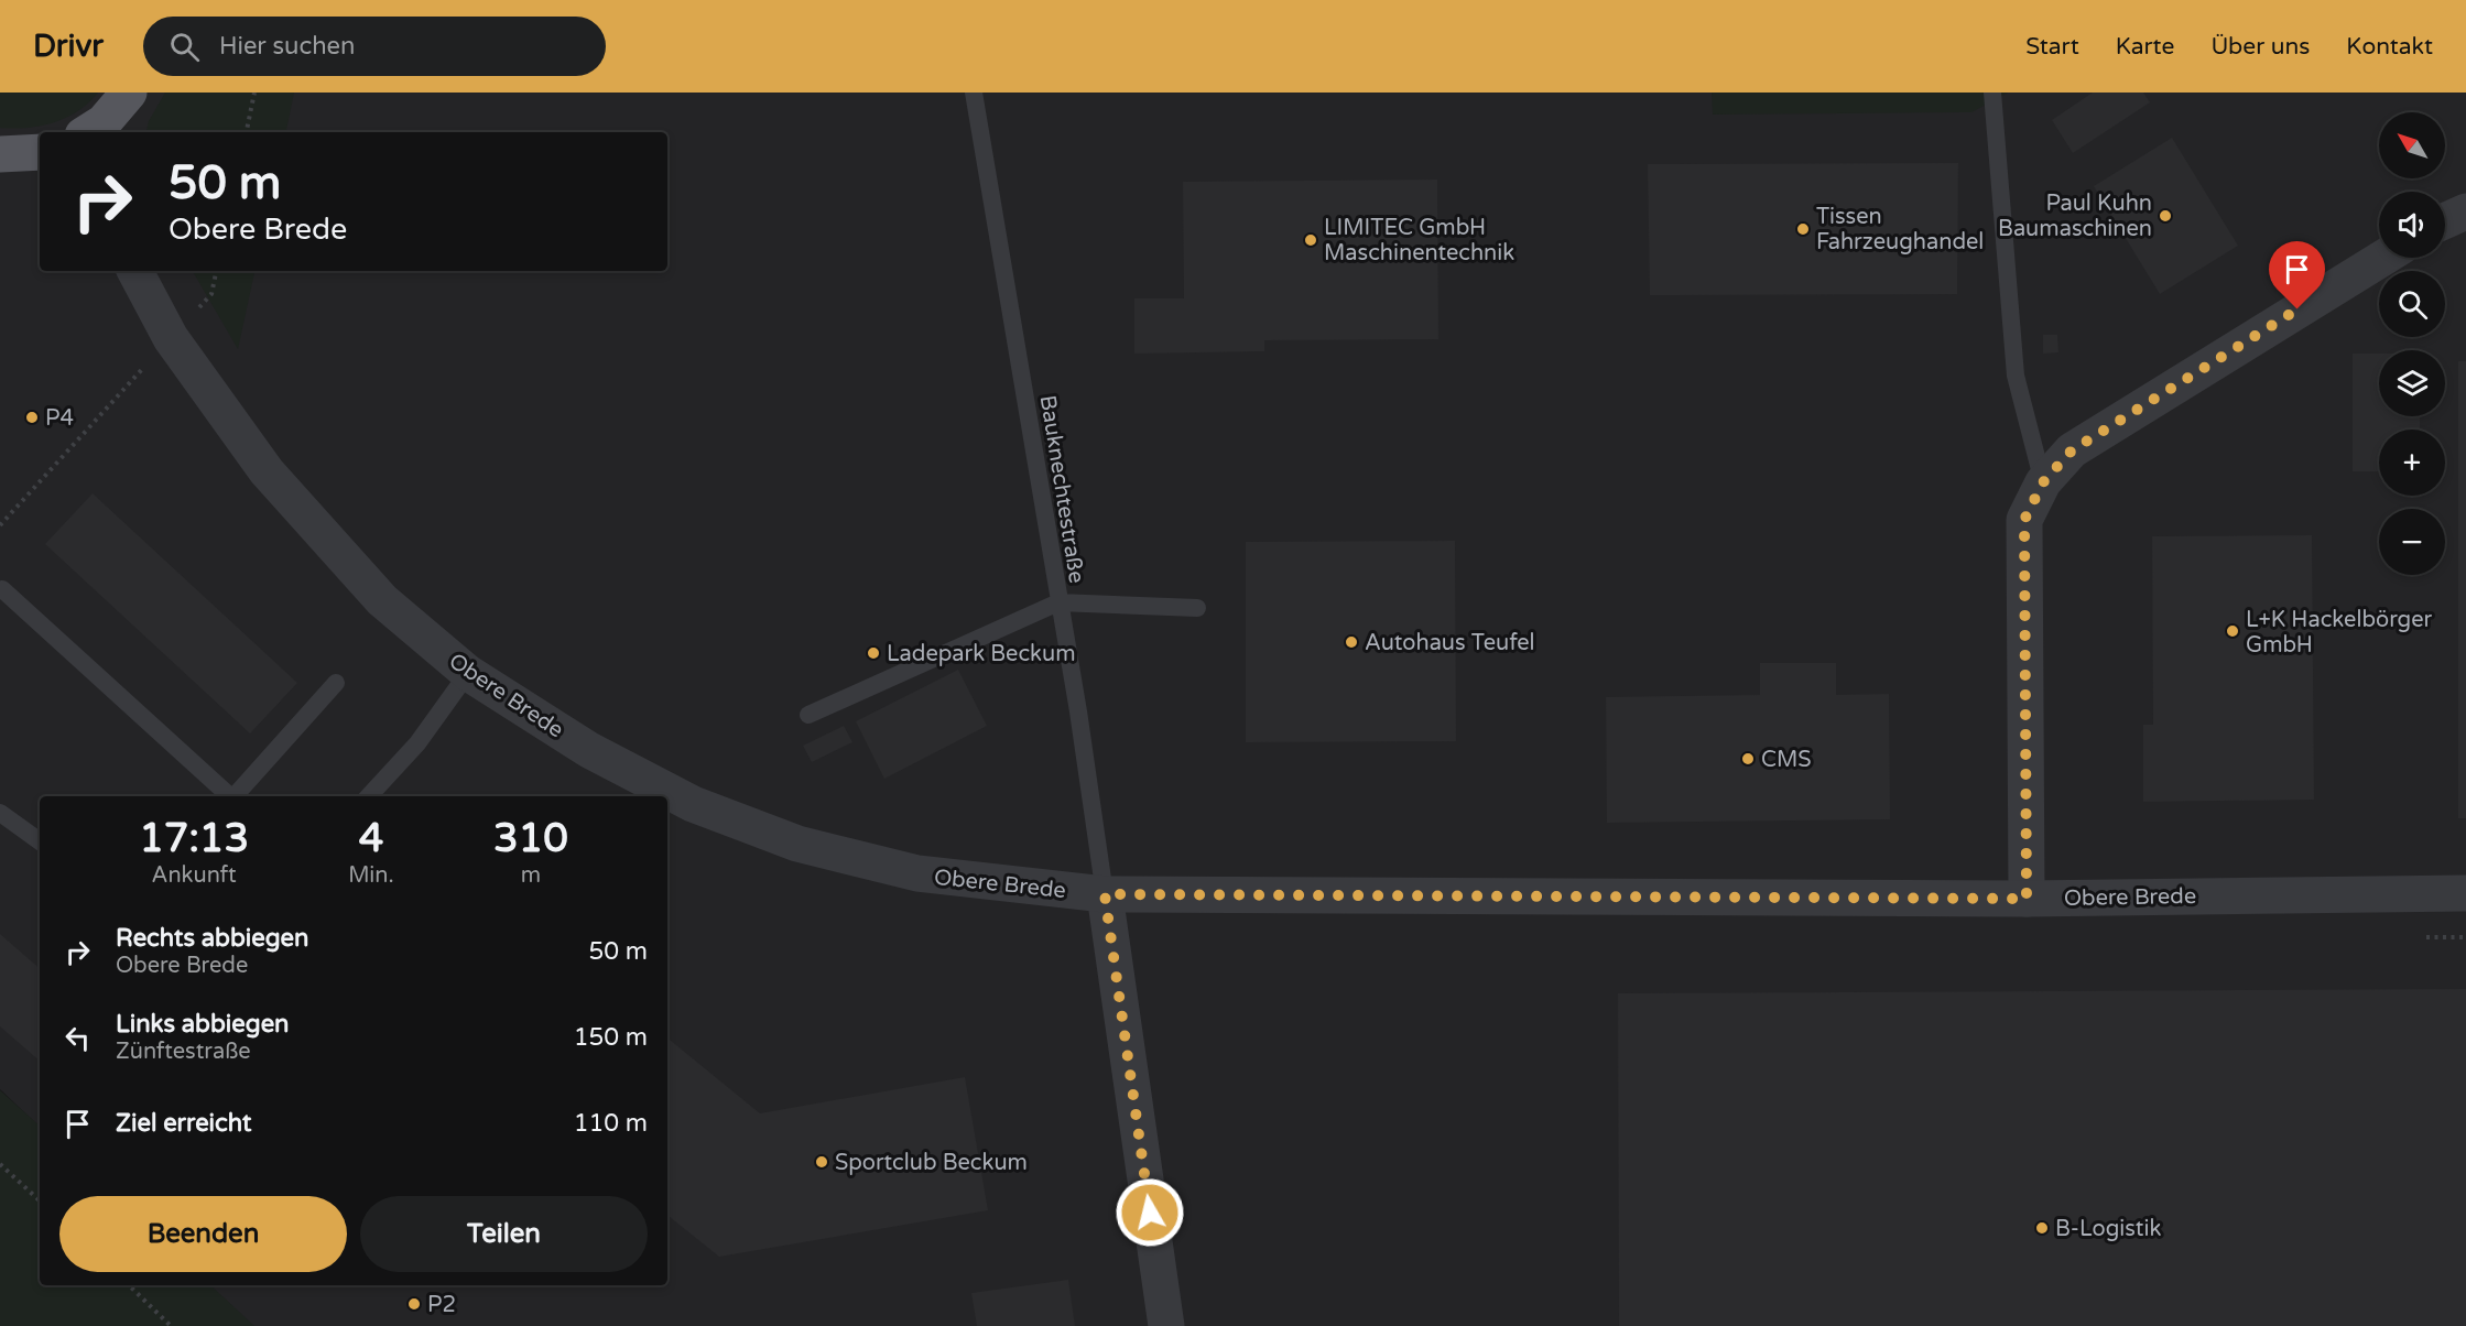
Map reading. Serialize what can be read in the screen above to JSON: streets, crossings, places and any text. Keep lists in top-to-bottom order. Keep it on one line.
{"streets":{"street":["Obere Brede"],"lane":["Bauknechtestraße"]},"crossings":[["Bauknechtestraße","Obere Brede"]],"places":["Paul Kuhn Baumaschinen","Tissen Fahrzeughandel","LIMITEC GmbH Maschinentechnik","P4","L+K Hackelbörger GmbH","Autohaus Teufel","Ladepark Beckum","CMS","Sportclub Beckum","B-Logistik","P2"],"north":"top left","page":{"header":"Drivr","search":"Hier suchen","nav":["Start","Karte","Über uns","Kontakt"],"map_buttons":["+","−"],"turn":["50 m","Obere Brede"],"eta":["17:13","Ankunft","4","Min.","310","m"],"list":[{"name":"Rechts abbiegen","note":"Obere Brede","value":"50 m"},{"name":"Links abbiegen","note":"Zünftestraße","value":"150 m"},{"name":"Ziel erreicht","value":"110 m"}],"buttons":["Beenden","Teilen"]}}
